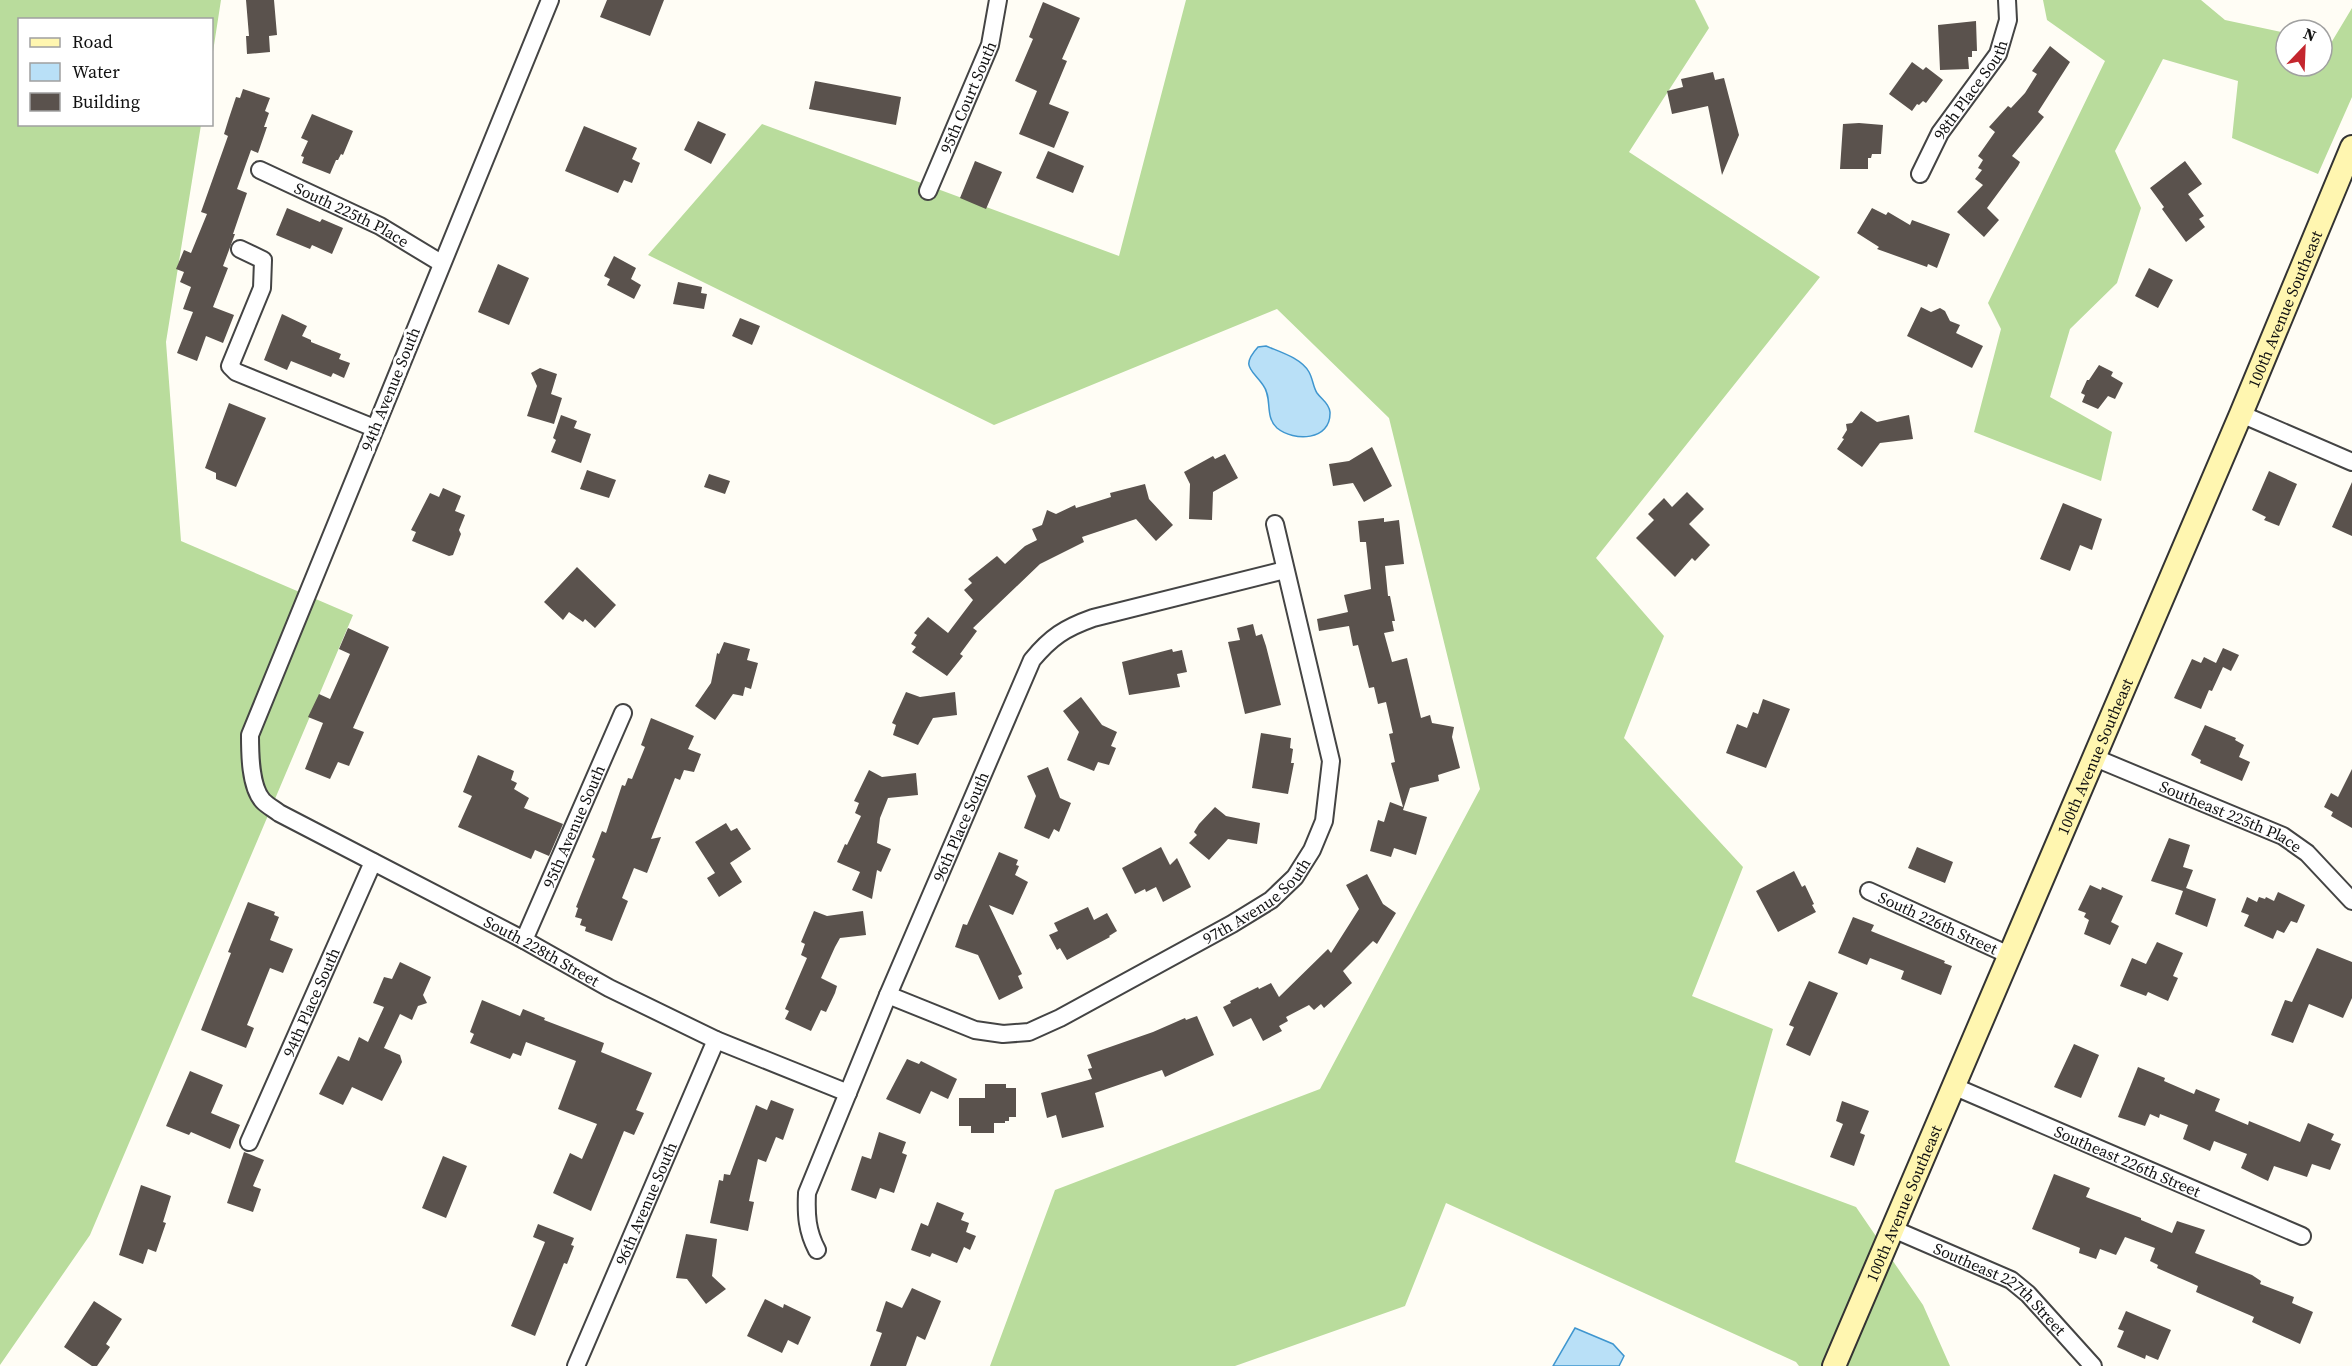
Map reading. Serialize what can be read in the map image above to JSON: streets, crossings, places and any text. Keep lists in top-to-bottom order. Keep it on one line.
{"streets":{"street":["98th Place South","95th Court South","South 225th Place","100th Avenue Southeast","94th Avenue South","Southeast 225th Place","95th Avenue South","96th Place South","97th Avenue South","South 226th Street","South 228th Street","94th Place South","Southeast 226th Street","96th Avenue South","Southeast 227th Street"]},"crossings":[["South 225th Place","94th Avenue South"],["100th Avenue Southeast","Southeast 225th Place"],["100th Avenue Southeast","South 226th Street"],["100th Avenue Southeast","Southeast 226th Street"],["100th Avenue Southeast","Southeast 227th Street"],["94th Avenue South","South 228th Street"],["95th Avenue South","South 228th Street"],["96th Place South","97th Avenue South"],["96th Place South","South 228th Street"],["South 228th Street","94th Place South"],["South 228th Street","96th Avenue South"]],"legend":["Road","Water","Building"],"north":"top right"}
